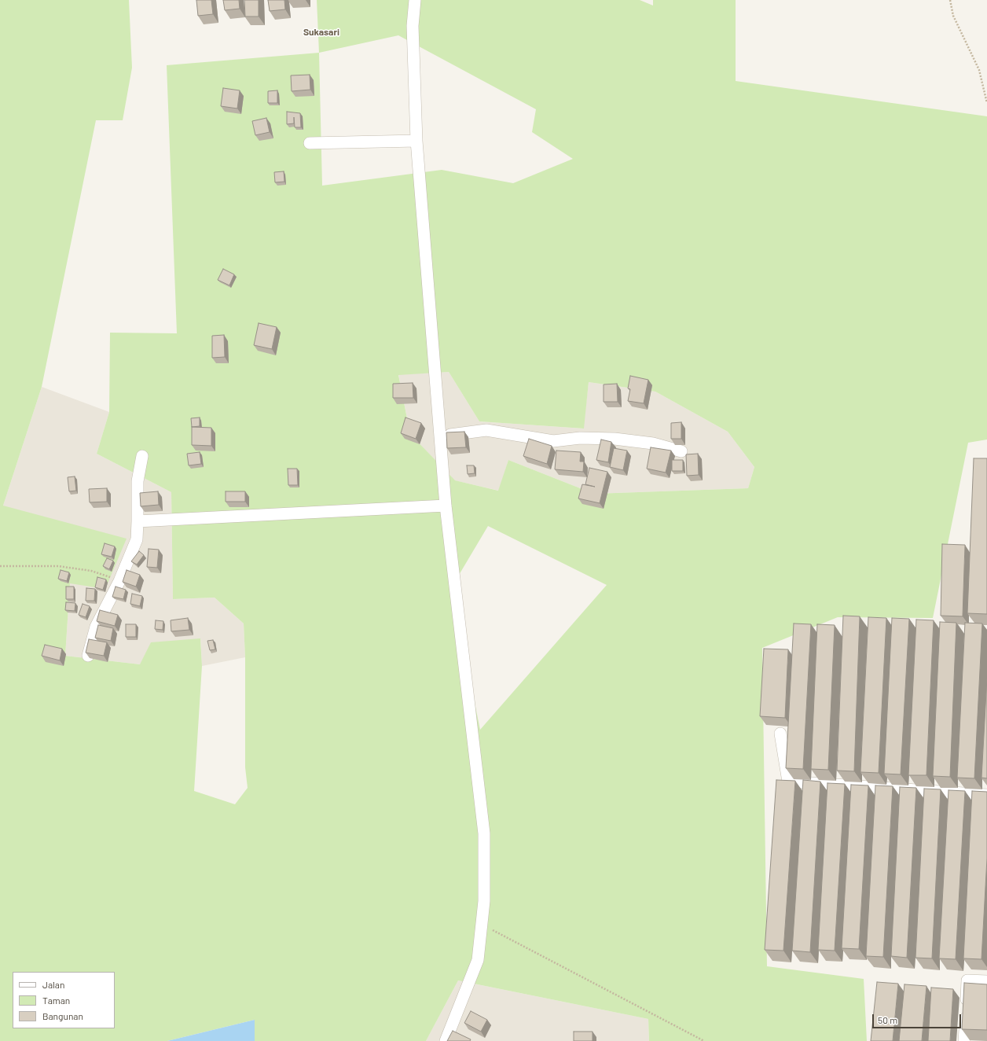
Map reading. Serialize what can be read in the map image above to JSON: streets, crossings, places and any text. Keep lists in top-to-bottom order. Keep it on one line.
{"districts":["Sukasari"],"legend":["Jalan","Taman","Bangunan"],"scale_bar":"50 m"}
